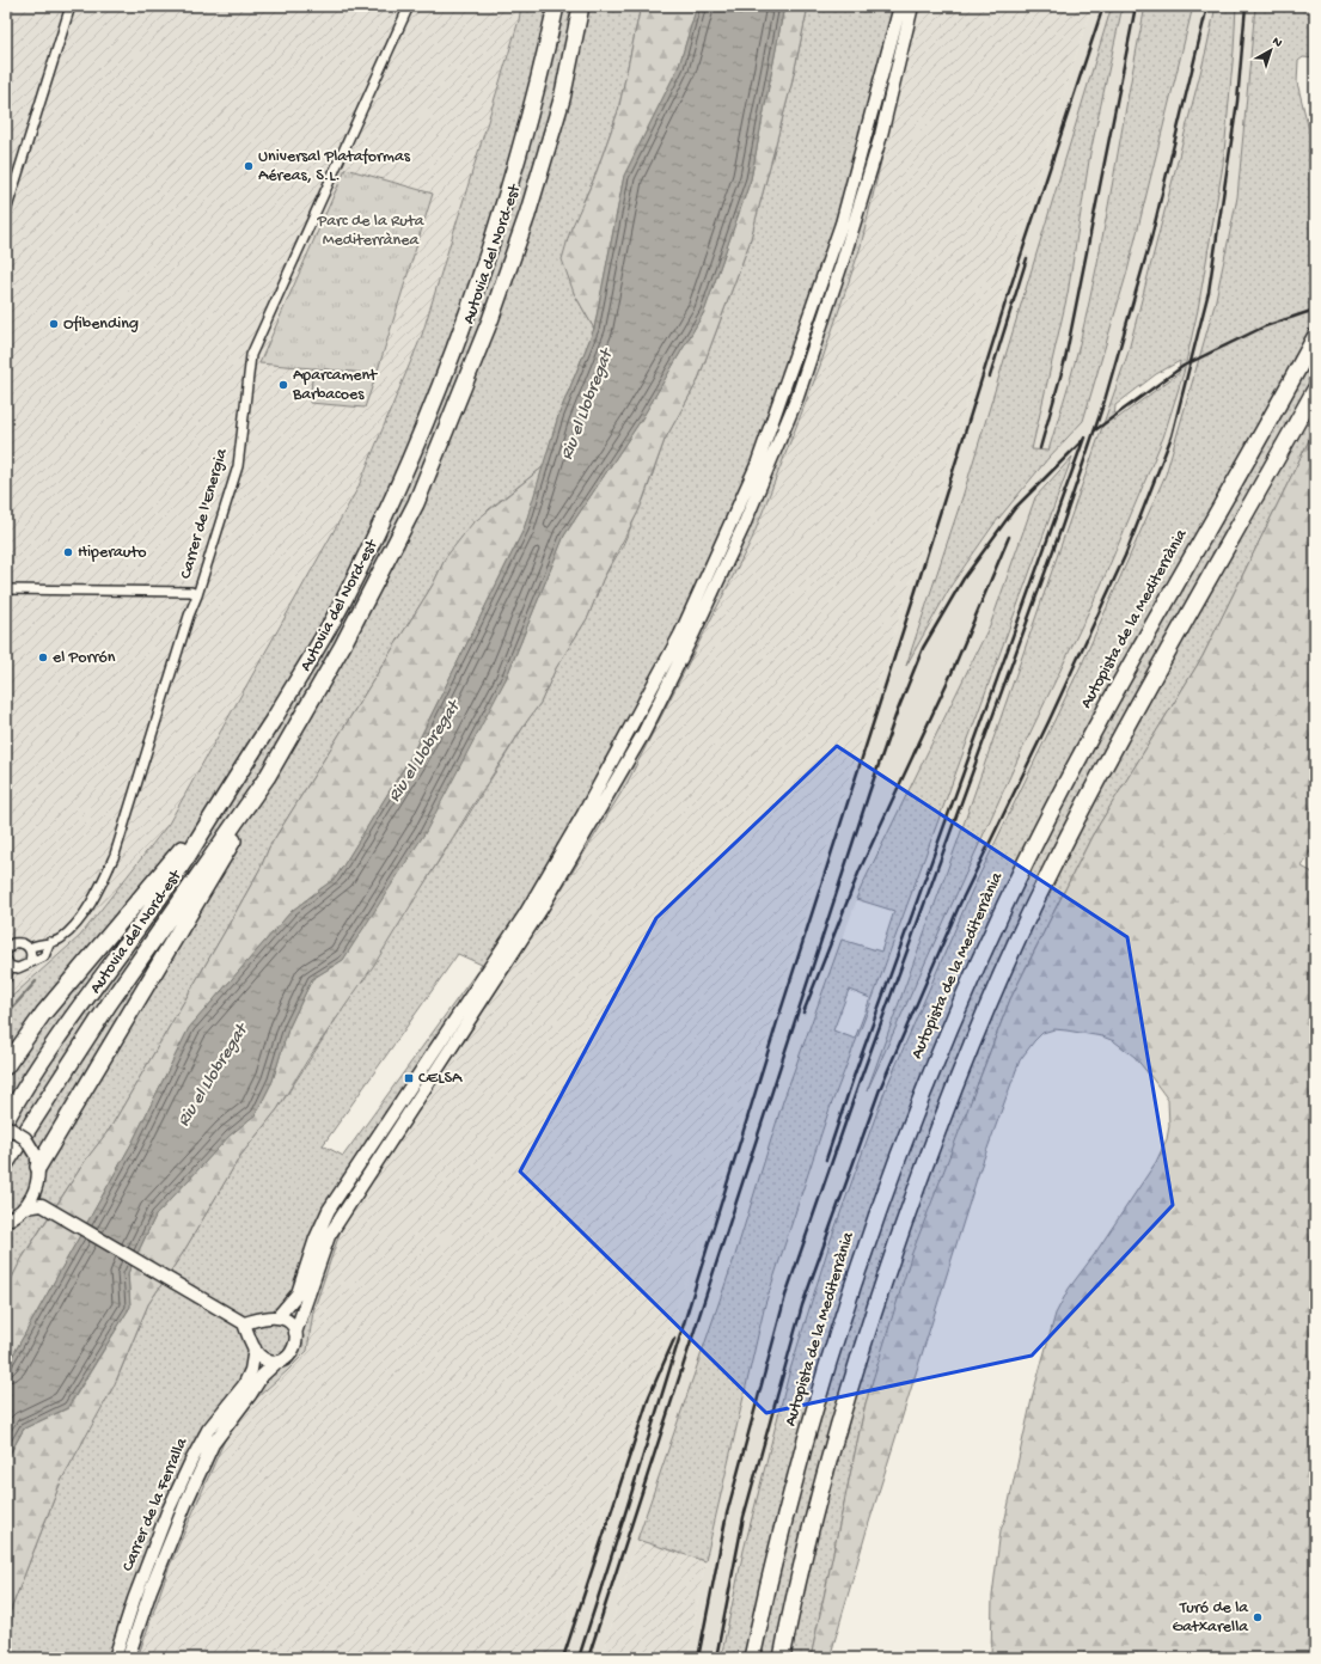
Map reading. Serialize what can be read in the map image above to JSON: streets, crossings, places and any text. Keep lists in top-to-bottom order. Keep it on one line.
{"streets":{"highway":["Autovia del Nord-est","Autopista de la Mediterrània"],"street":["Carrer de l'Energia","Carrer de la Ferralla"]},"water":["Riu el Llobregat"],"parks":["Parc de la Ruta Mediterrànea"],"places":{"other":["Universal Plataformas Aéreas, S.L.","Ofibending","Aparcament Barbacoes","Hiperauto","el Porrón","Turó de la Gatxarella"],"transit":["CELSA"]},"north":"top right"}
